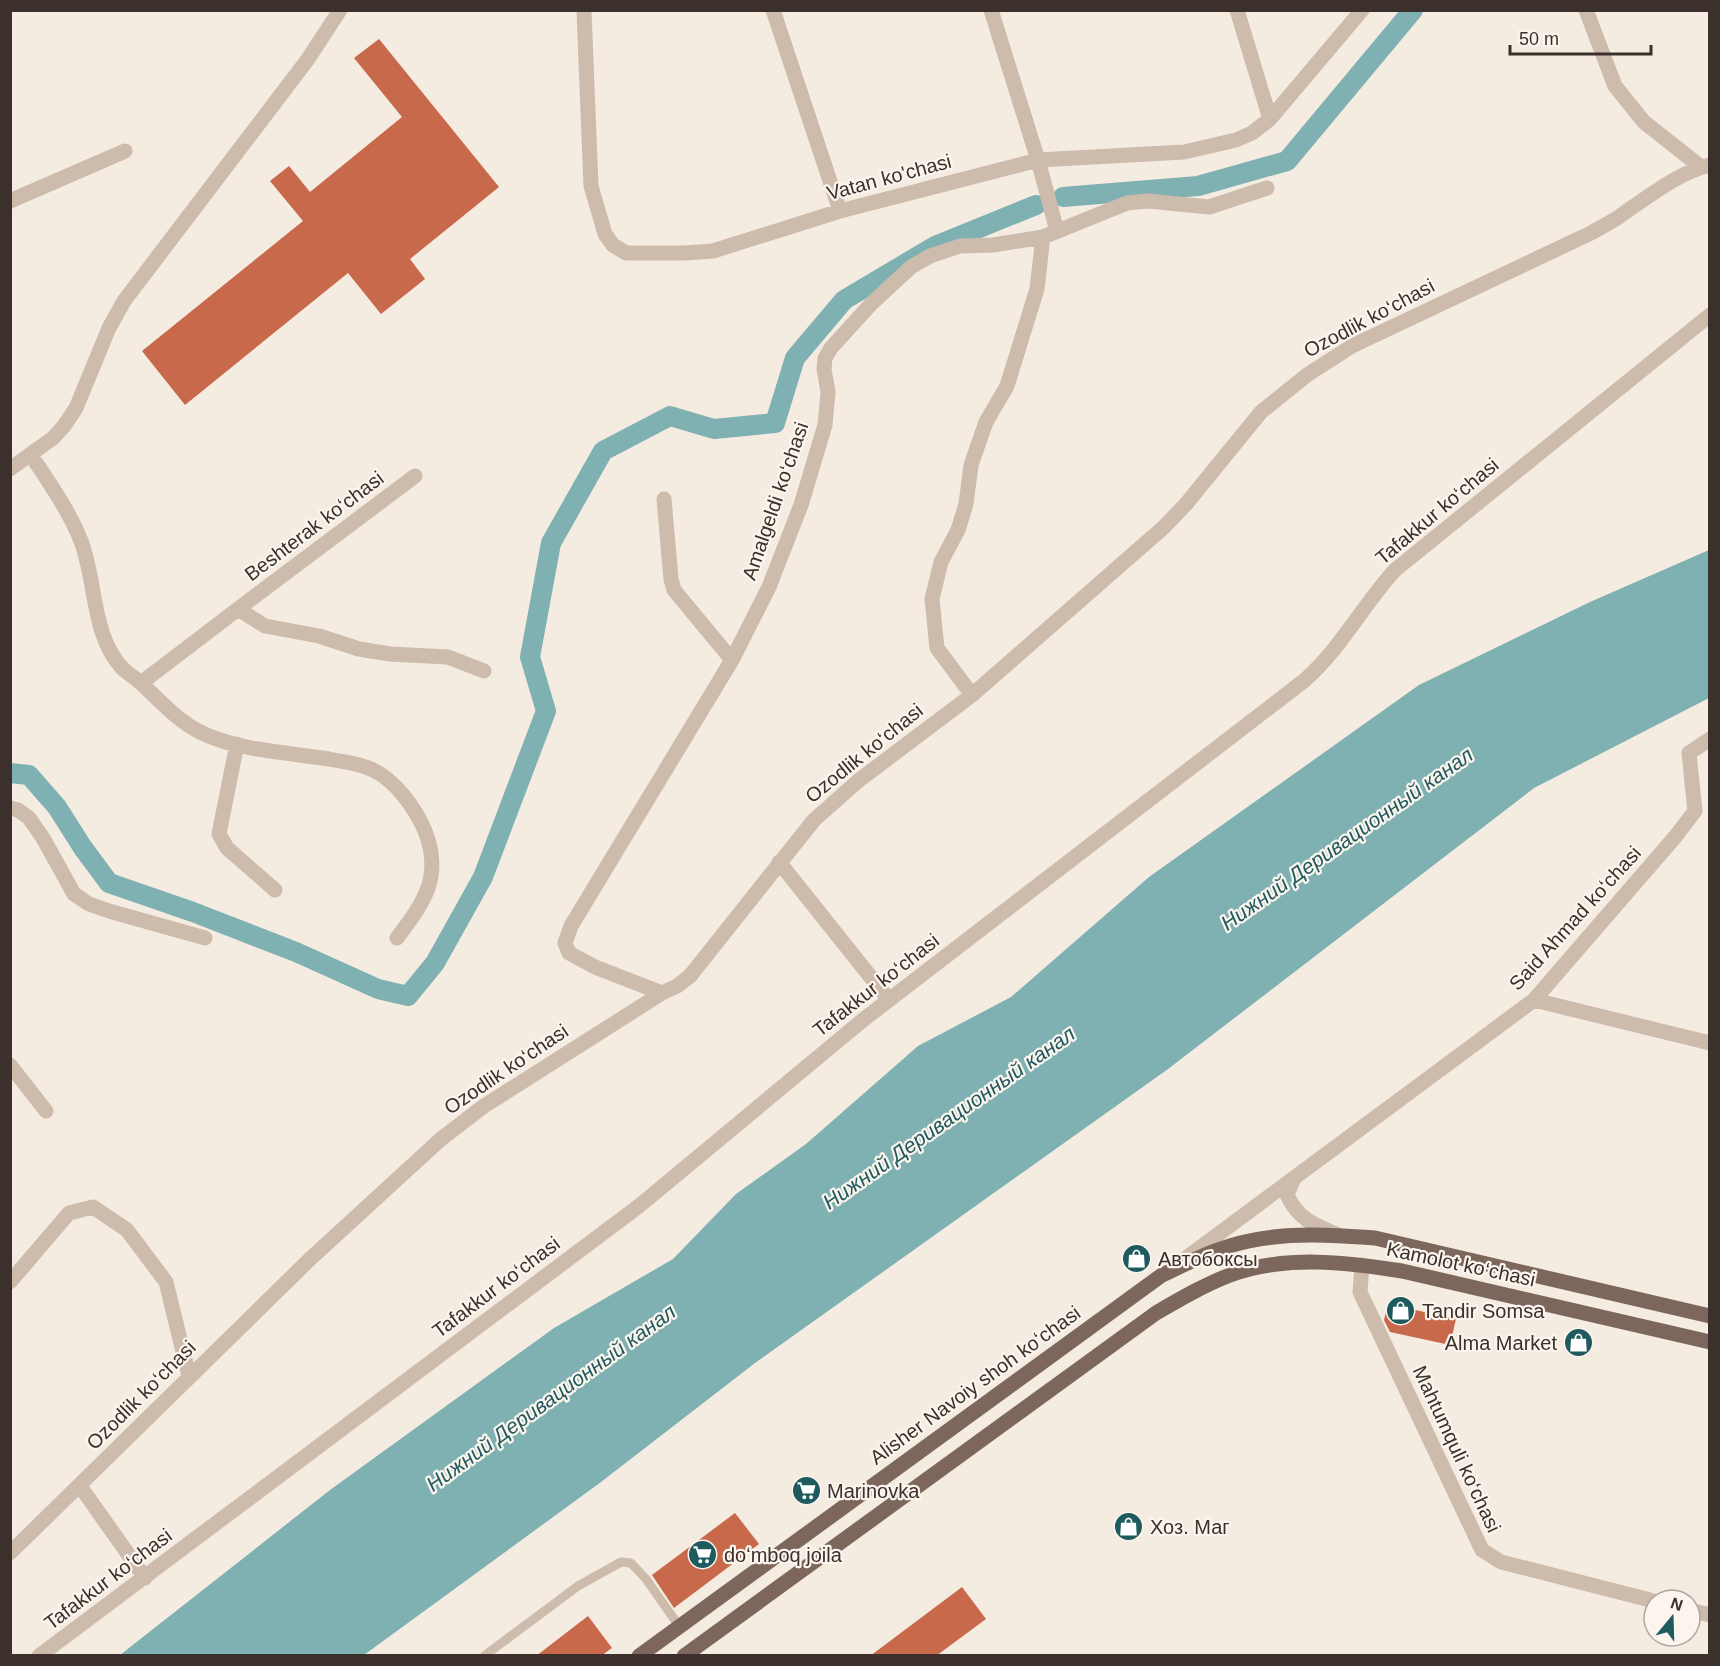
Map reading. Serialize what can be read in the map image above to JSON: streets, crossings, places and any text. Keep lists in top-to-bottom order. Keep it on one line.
{"streets":{"main road":["Kamolot ko‘chasi","Alisher Navoiy shoh koʻchasi"],"street":["Vatan ko'chasi","Ozodlik ko‘chasi","Amalgeldi ko‘chasi","Tafakkur ko‘chasi","Beshterak ko‘chasi","Said Ahmad ko‘chasi","Mahtumquli ko‘chasi"]},"crossings":[["Ozodlik ko‘chasi","Amalgeldi ko‘chasi"],["Said Ahmad ko‘chasi","Alisher Navoiy shoh koʻchasi"],["Kamolot ko‘chasi","Mahtumquli ko‘chasi"]],"water":["Нижний Деривационный канал"],"places":{"shop":["Автобоксы","Tandir Somsa","Alma Market","Хоз. Маг"],"supermarket":["Marinovka","doʻmboq joila"]},"scale_bar":"50 m","north":"top"}
